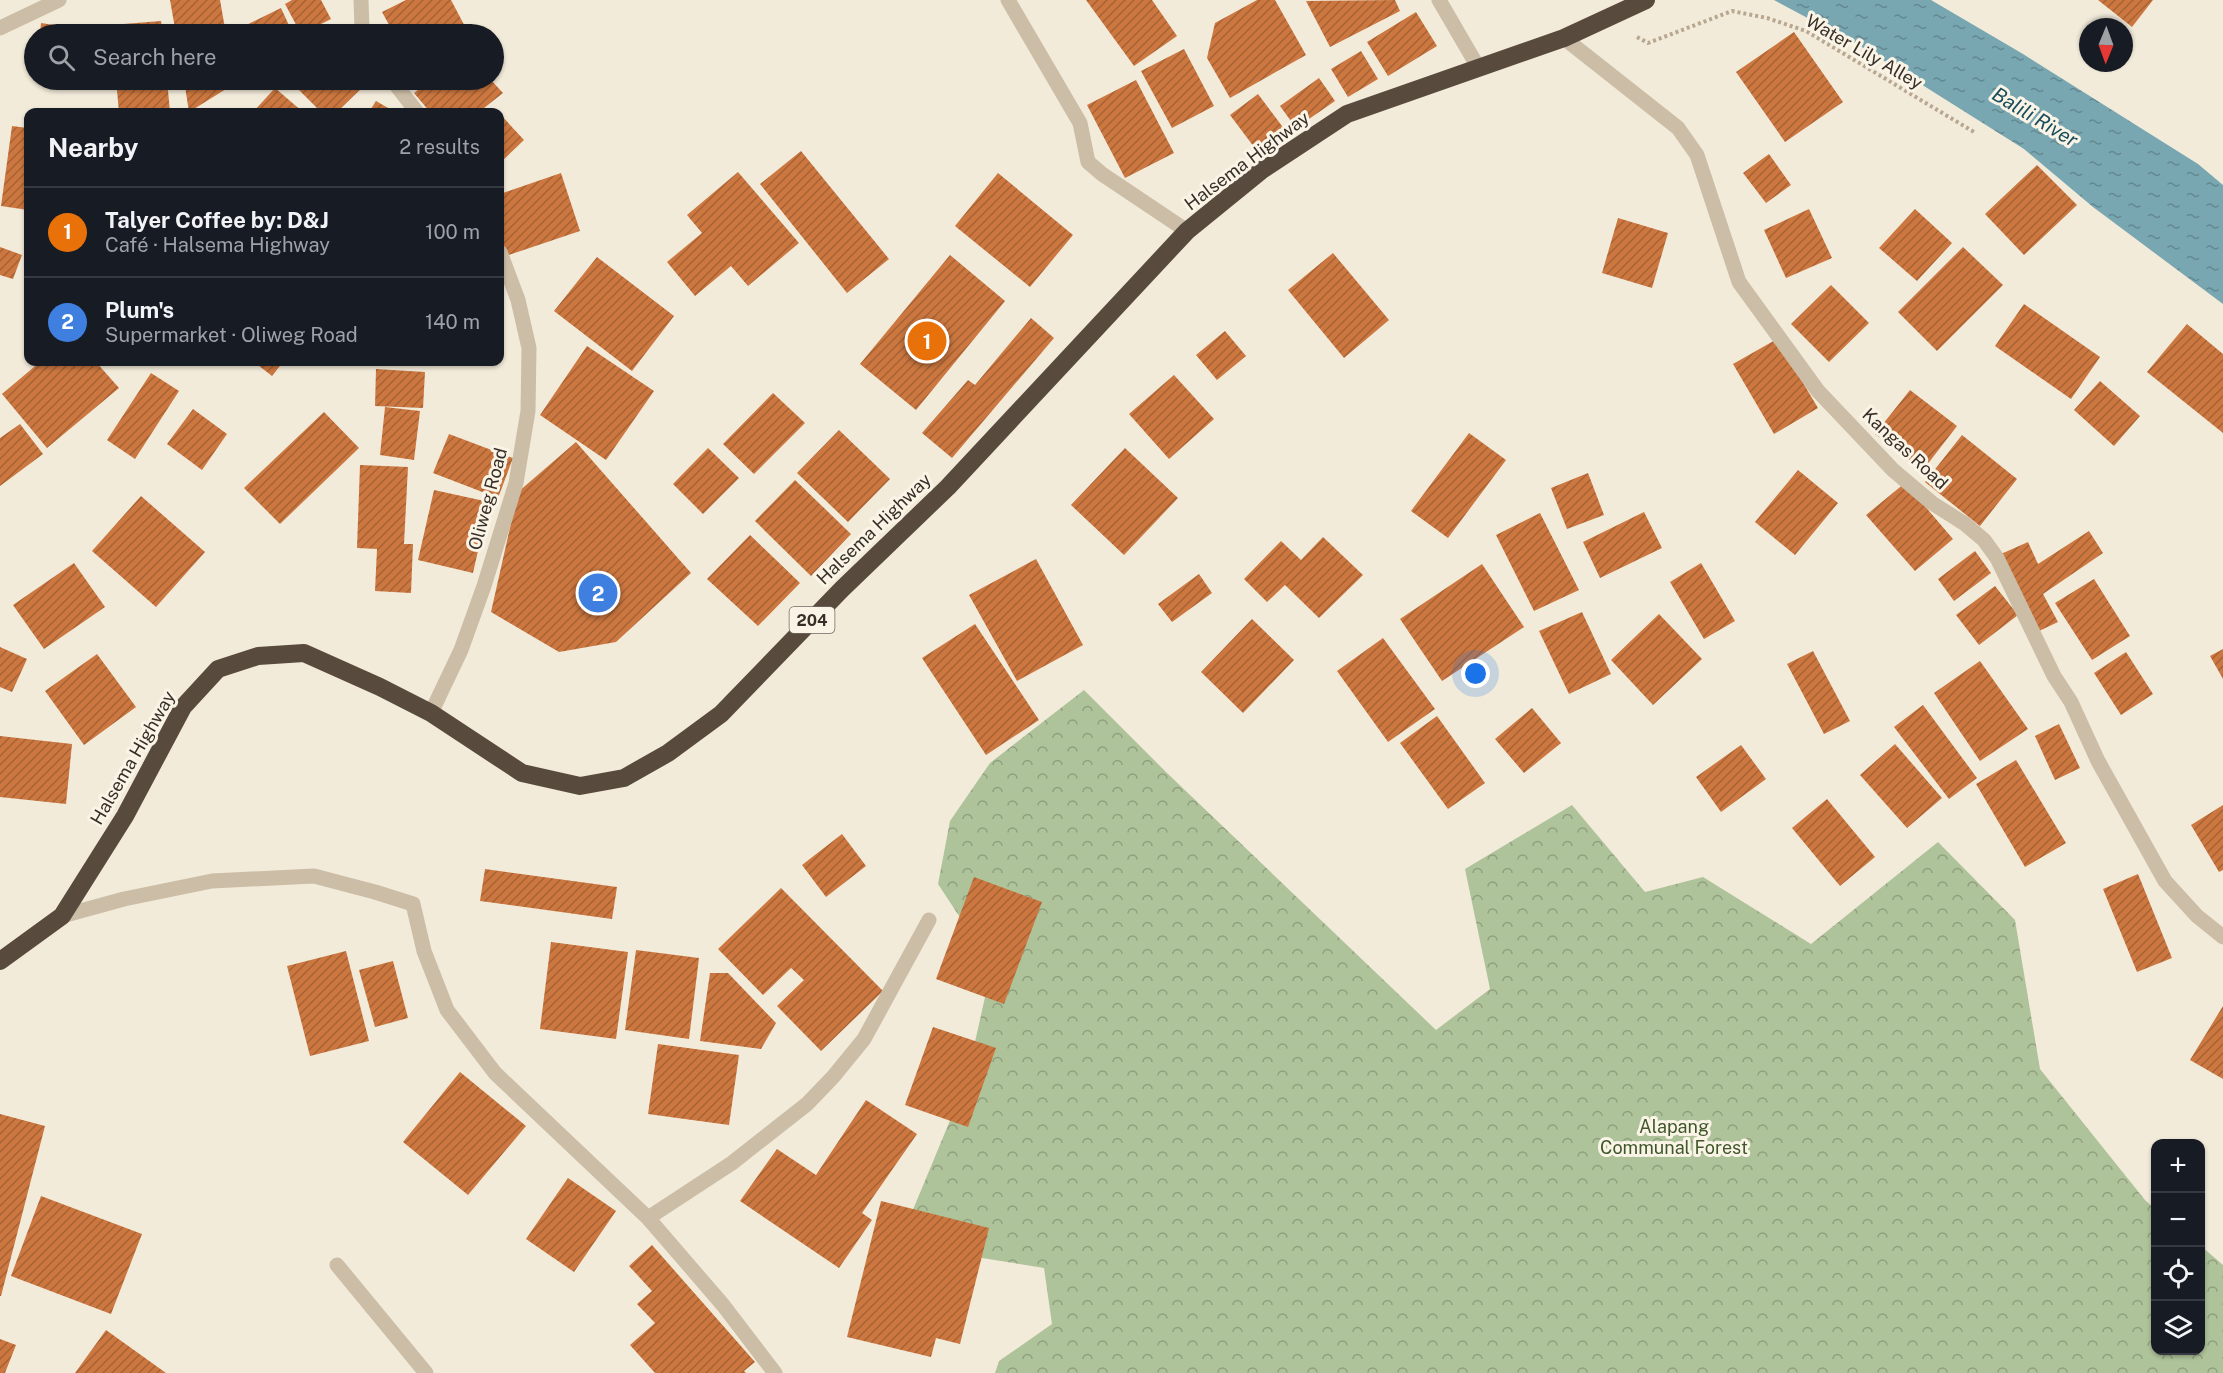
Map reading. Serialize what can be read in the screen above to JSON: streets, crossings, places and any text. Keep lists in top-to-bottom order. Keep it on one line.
{"streets":{"highway":["Halsema Highway","204"],"street":["Kangas Road","Oliweg Road"],"path":["Water Lily Alley"]},"crossings":[["Water Lily Alley","Halsema Highway"],["Halsema Highway","Kangas Road"],["Halsema Highway","Oliweg Road"]],"water":["Balili River"],"parks":["Alapang Communal Forest"],"north":"bottom","page":{"search":"Search here","heading":["Nearby","2 results"],"list":[{"mark":"1","name":"Talyer Coffee by: D&J","note":"Café · Halsema Highway","value":"100 m"},{"mark":"2","name":"Plum's","note":"Supermarket · Oliweg Road","value":"140 m"}],"pins":["1","2"],"map_buttons":["+","−"]}}
